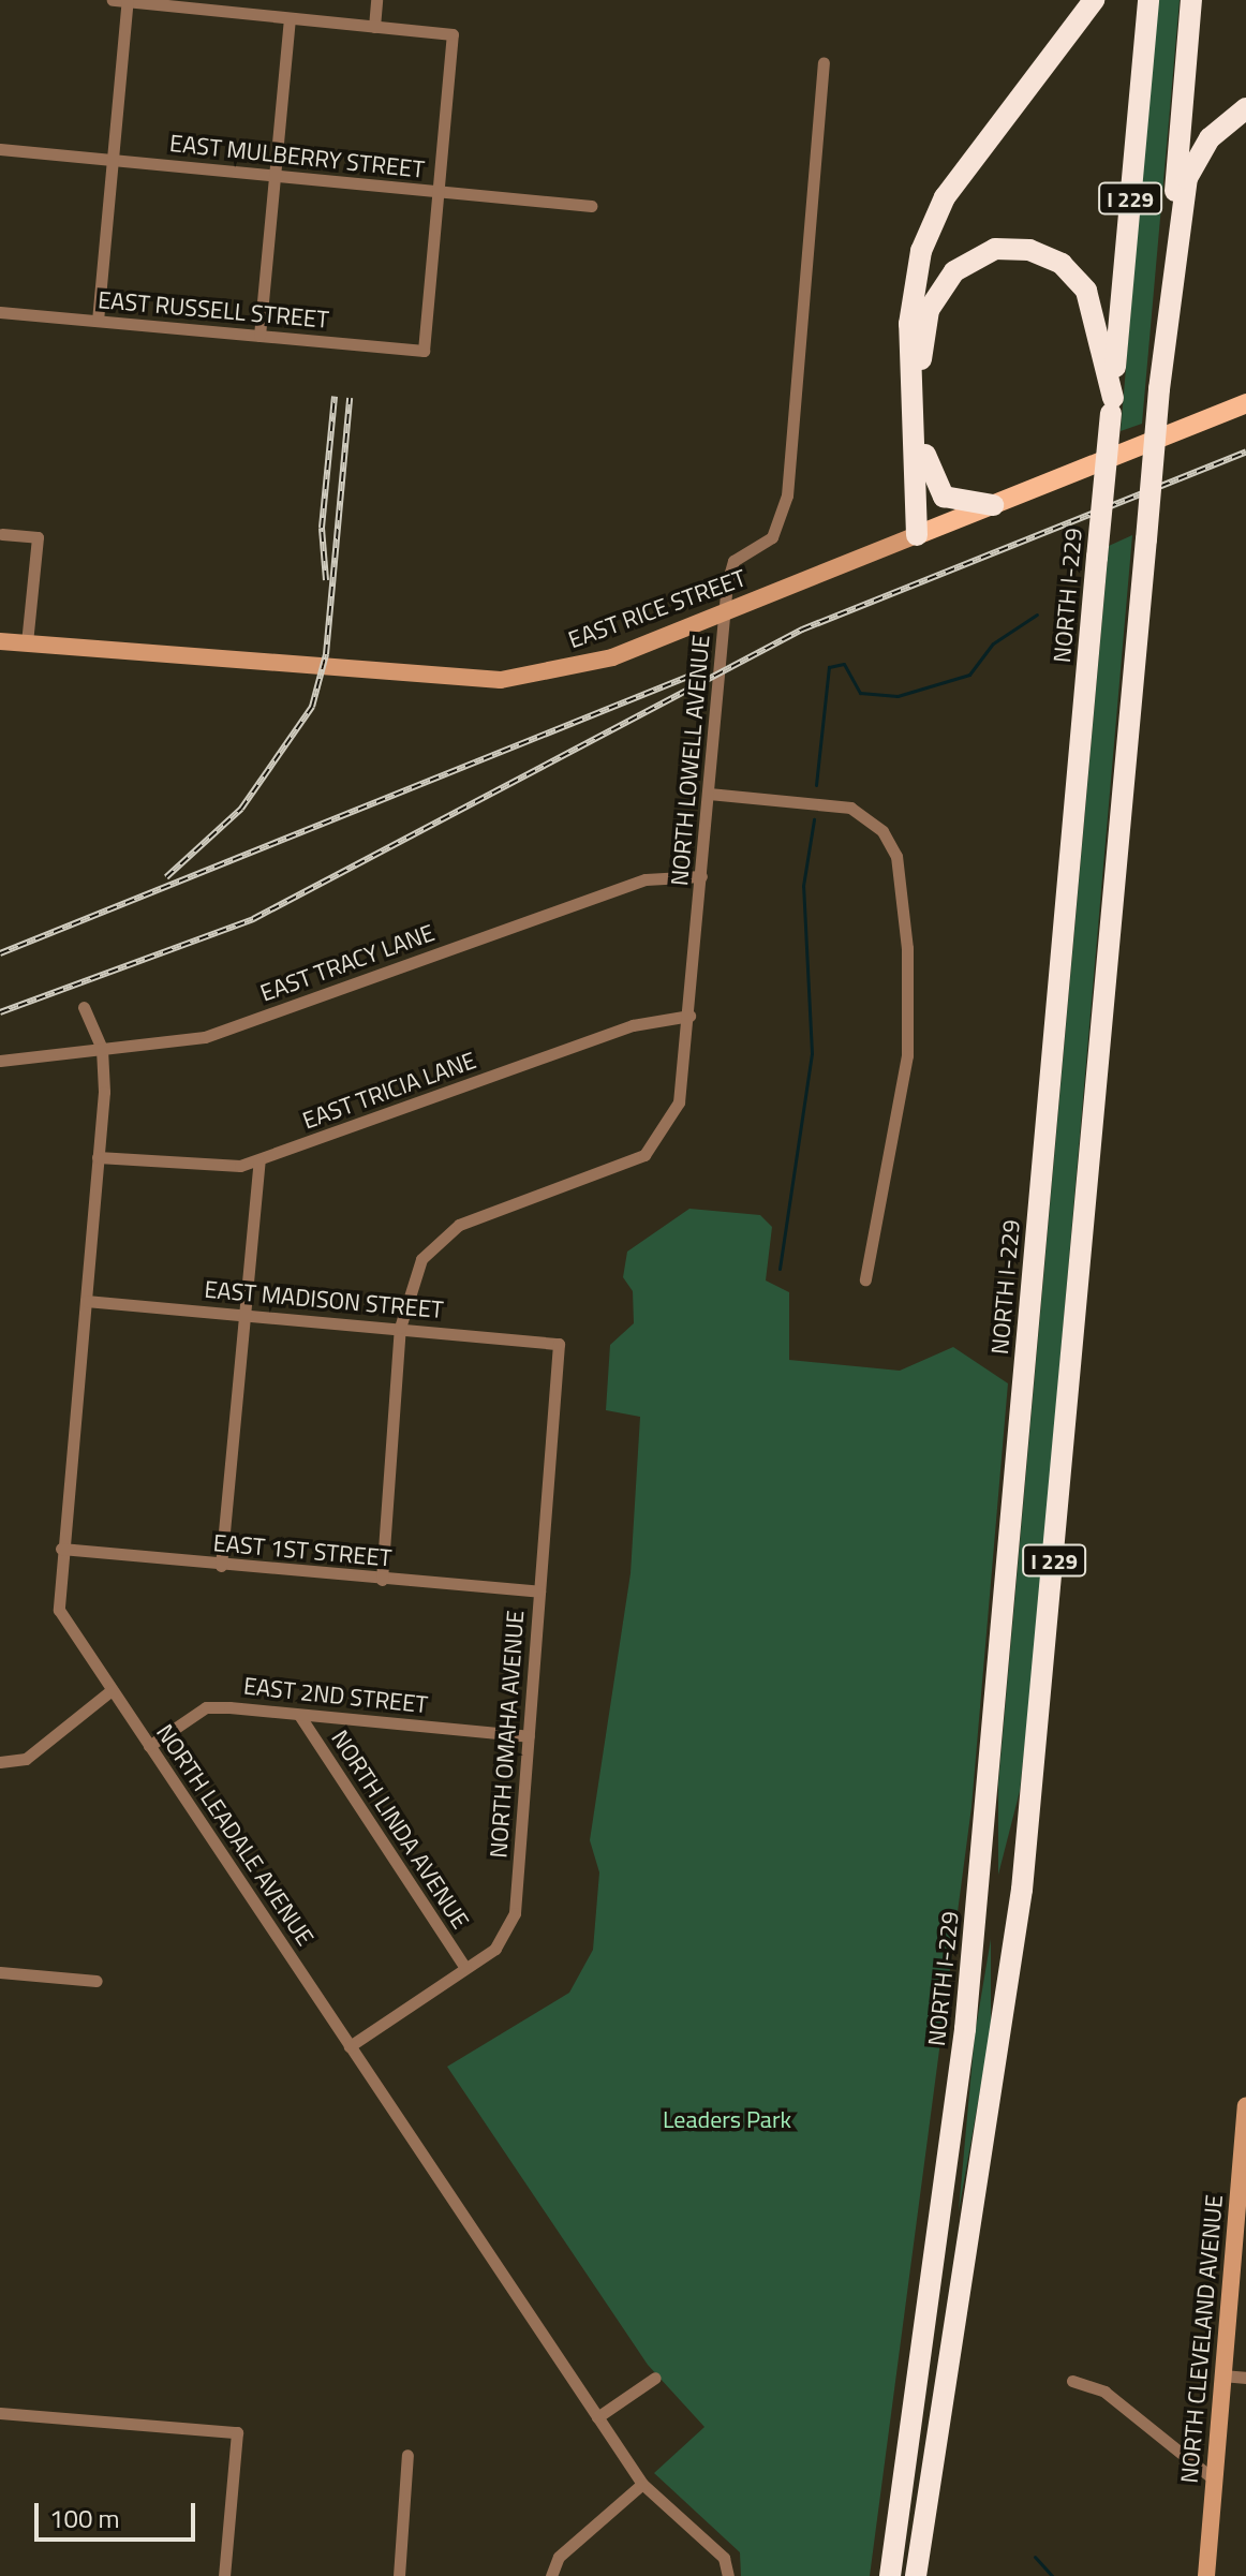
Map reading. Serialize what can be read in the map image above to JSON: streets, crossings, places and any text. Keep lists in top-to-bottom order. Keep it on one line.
{"streets":{"highway":["I 229","NORTH I-229"],"main road":["EAST RICE STREET","NORTH CLEVELAND AVENUE"],"street":["EAST MULBERRY STREET","EAST RUSSELL STREET","NORTH LOWELL AVENUE","EAST TRACY LANE","EAST TRICIA LANE","EAST MADISON STREET","EAST 1ST STREET","EAST 2ND STREET","NORTH OMAHA AVENUE","NORTH LINDA AVENUE","NORTH LEADALE AVENUE"]},"crossings":[["EAST MULBERRY STREET","EAST RUSSELL STREET"],["EAST RICE STREET","NORTH LOWELL AVENUE"],["NORTH LOWELL AVENUE","EAST TRACY LANE"],["NORTH LOWELL AVENUE","EAST TRICIA LANE"],["NORTH LOWELL AVENUE","EAST MADISON STREET"],["NORTH LOWELL AVENUE","EAST 1ST STREET"],["EAST TRACY LANE","NORTH LEADALE AVENUE"],["EAST TRICIA LANE","NORTH LEADALE AVENUE"],["EAST MADISON STREET","NORTH OMAHA AVENUE"],["EAST MADISON STREET","NORTH LEADALE AVENUE"],["EAST 1ST STREET","NORTH OMAHA AVENUE"],["EAST 1ST STREET","NORTH LEADALE AVENUE"],["EAST 2ND STREET","NORTH OMAHA AVENUE"],["EAST 2ND STREET","NORTH LINDA AVENUE"],["EAST 2ND STREET","NORTH LEADALE AVENUE"],["NORTH OMAHA AVENUE","NORTH LINDA AVENUE"],["NORTH OMAHA AVENUE","NORTH LEADALE AVENUE"]],"parks":["Leaders Park"],"scale_bar":"100 m"}
